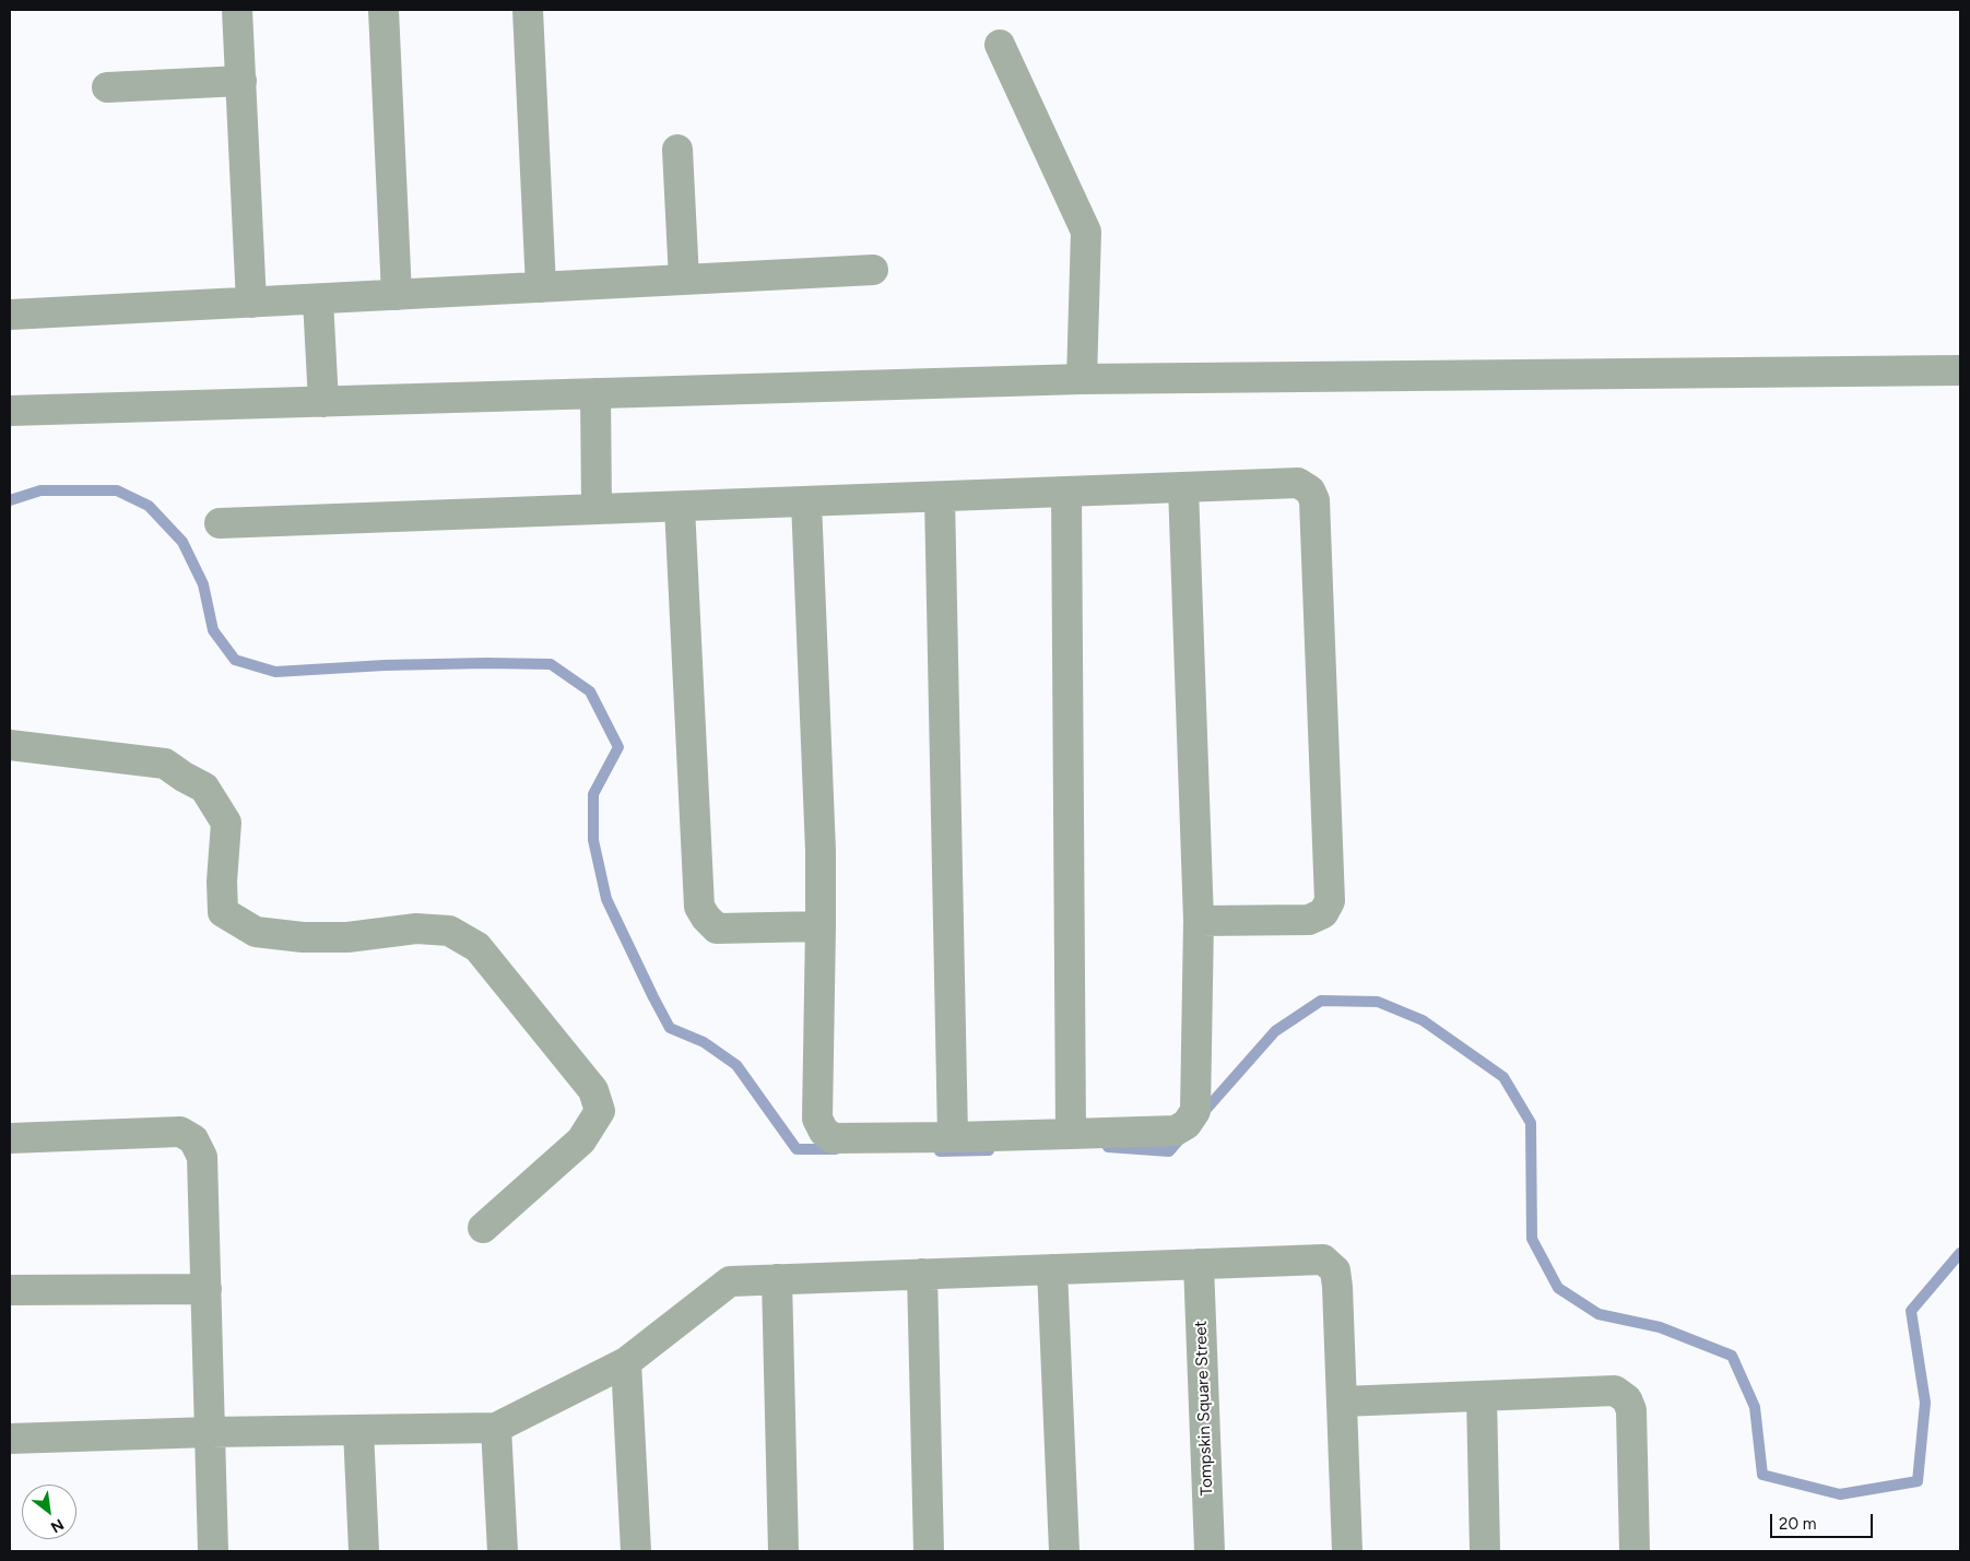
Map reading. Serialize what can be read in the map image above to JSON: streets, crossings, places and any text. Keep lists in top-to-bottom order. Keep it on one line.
{"streets":{"street":["Tompskin Square Street"]},"scale_bar":"20 m","north":"bottom right"}
